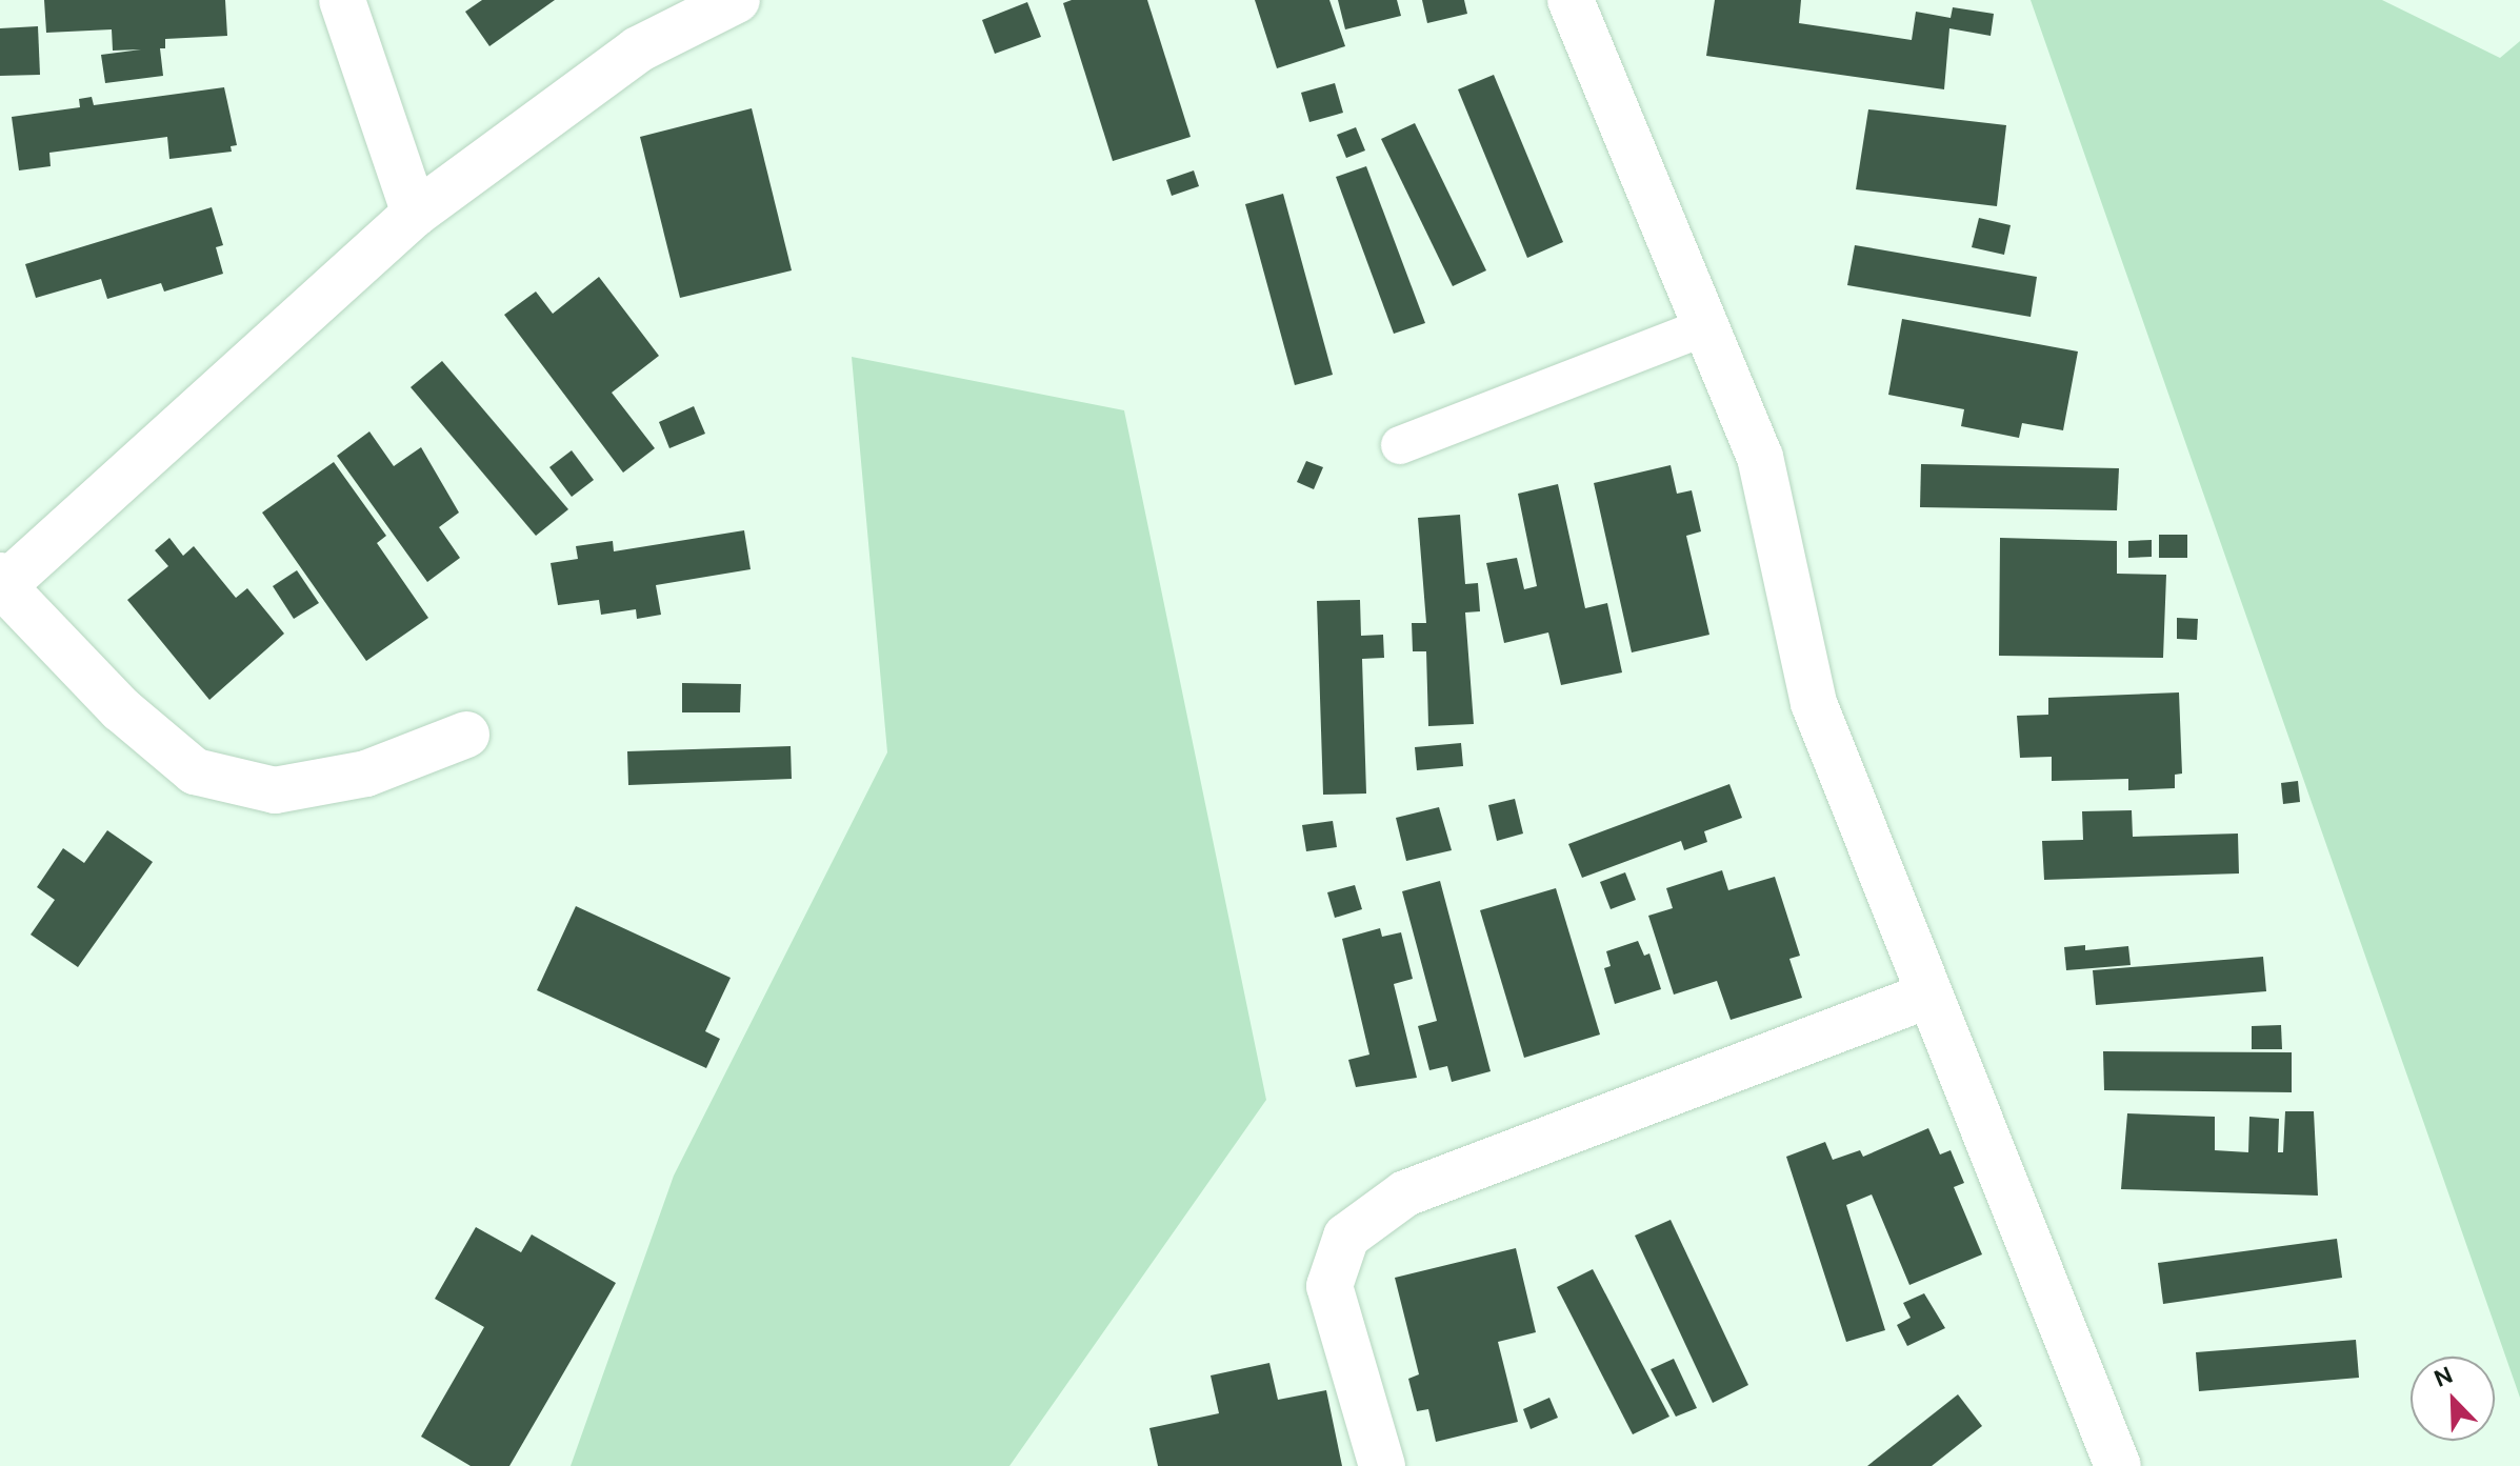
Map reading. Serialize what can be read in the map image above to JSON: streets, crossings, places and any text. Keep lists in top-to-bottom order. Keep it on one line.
{"north":"top left"}
